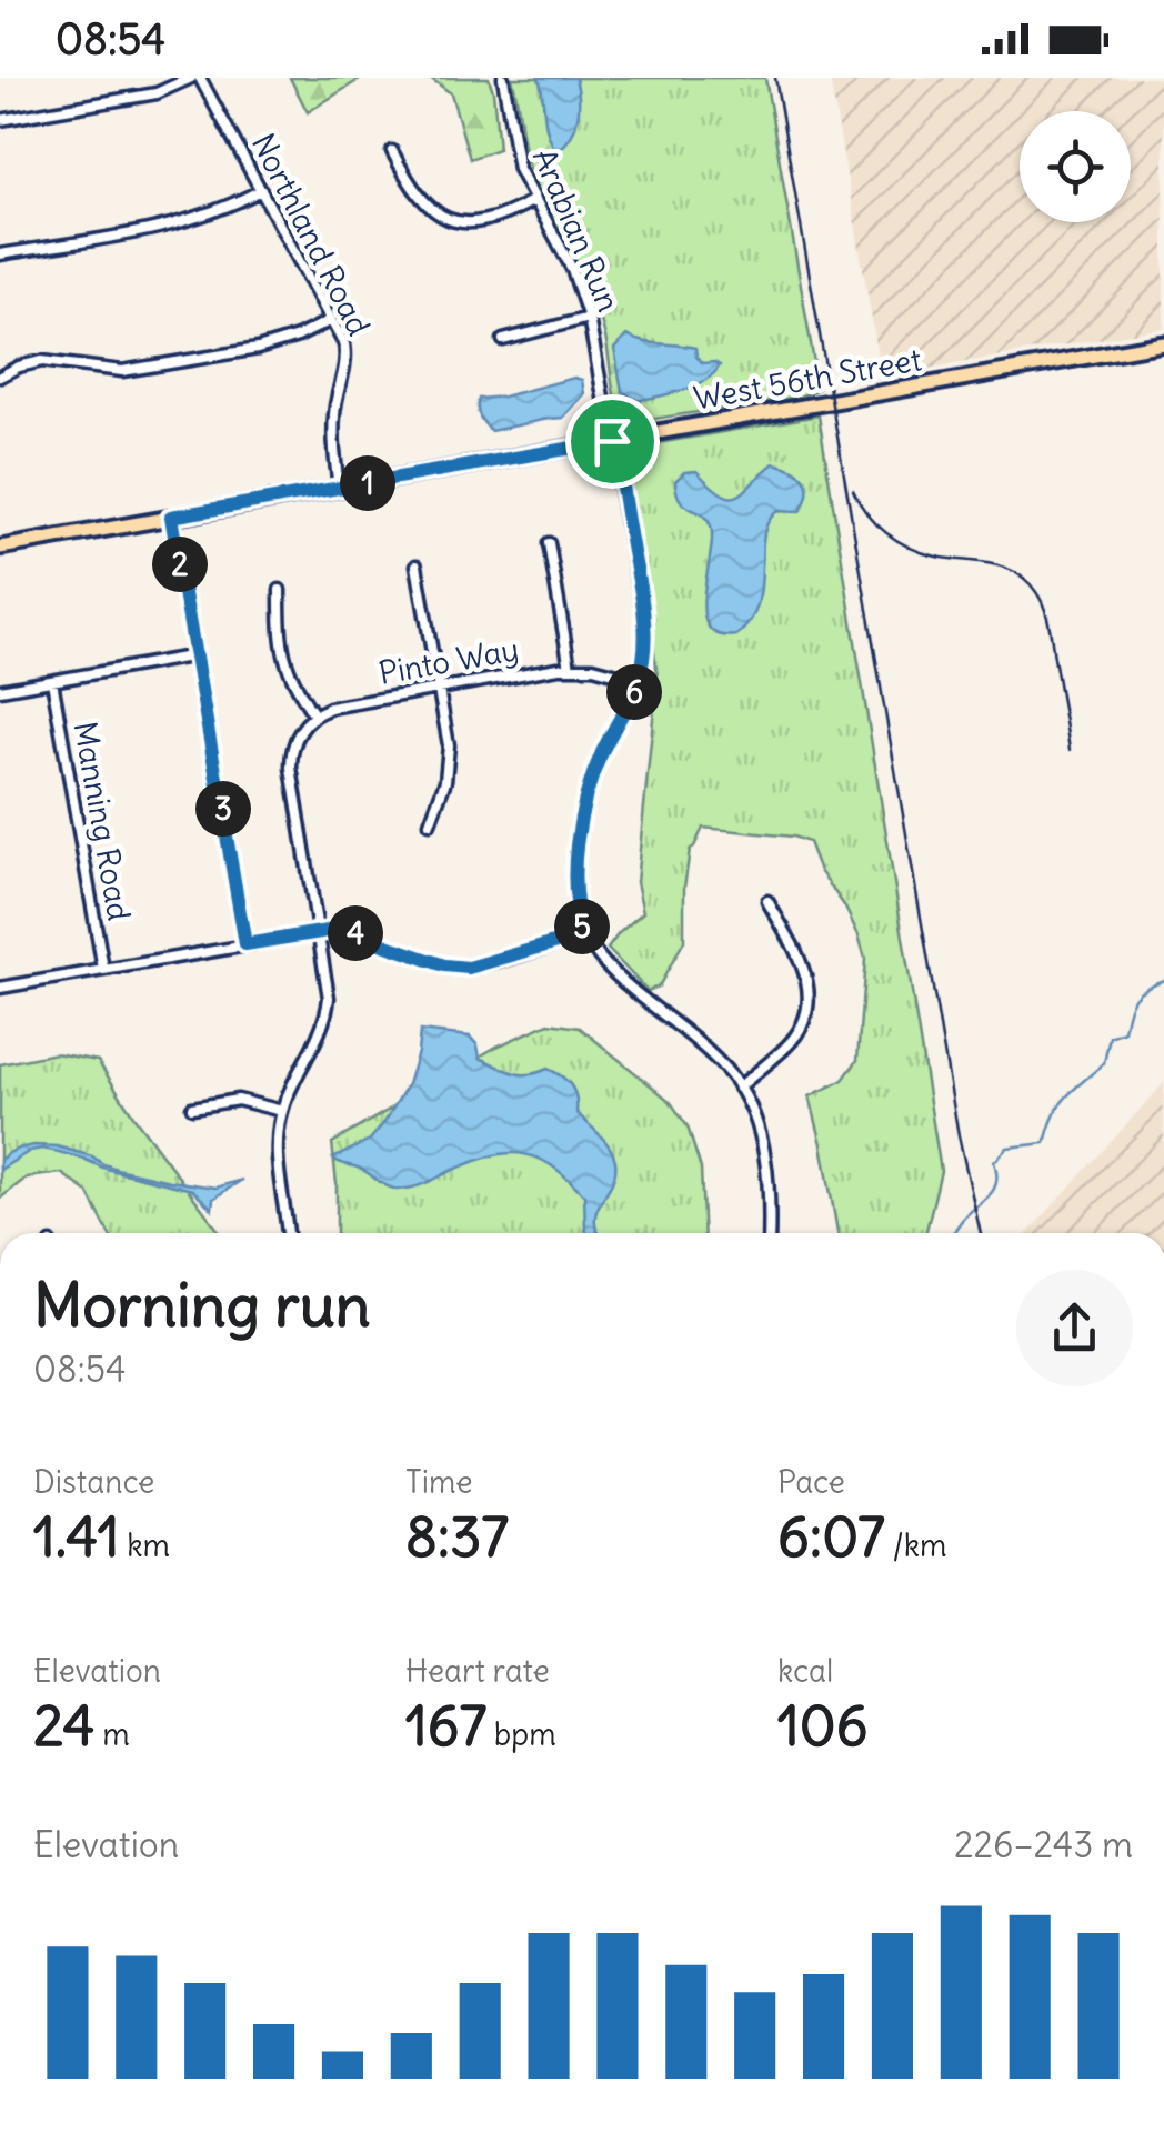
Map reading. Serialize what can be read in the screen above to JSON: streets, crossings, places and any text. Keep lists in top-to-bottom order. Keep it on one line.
{"streets":{"main road":["West 56th Street"],"street":["Arabian Run","Northland Road","Pinto Way","Manning Road"]},"crossings":[["Arabian Run","West 56th Street"],["Arabian Run","Pinto Way"],["Northland Road","West 56th Street"]],"page":{"status":"08:54","pins":["1","2","6","3","5","4"],"heading":["Morning run","08:54"],"stats":[["Distance","1.41 km"],["Time","8:37"],["Pace","6:07 /km"],["Elevation","24 m"],["Heart rate","167 bpm"],["kcal","106"]],"chart":["Elevation","226–243 m"]}}
